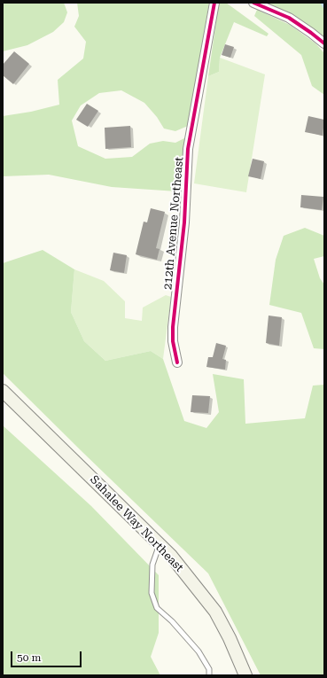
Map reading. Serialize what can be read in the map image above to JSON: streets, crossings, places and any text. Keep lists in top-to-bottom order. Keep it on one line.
{"streets":{"main road":["Sahalee Way Northeast"],"street":["212th Avenue Northeast"]},"scale_bar":"50 m"}
